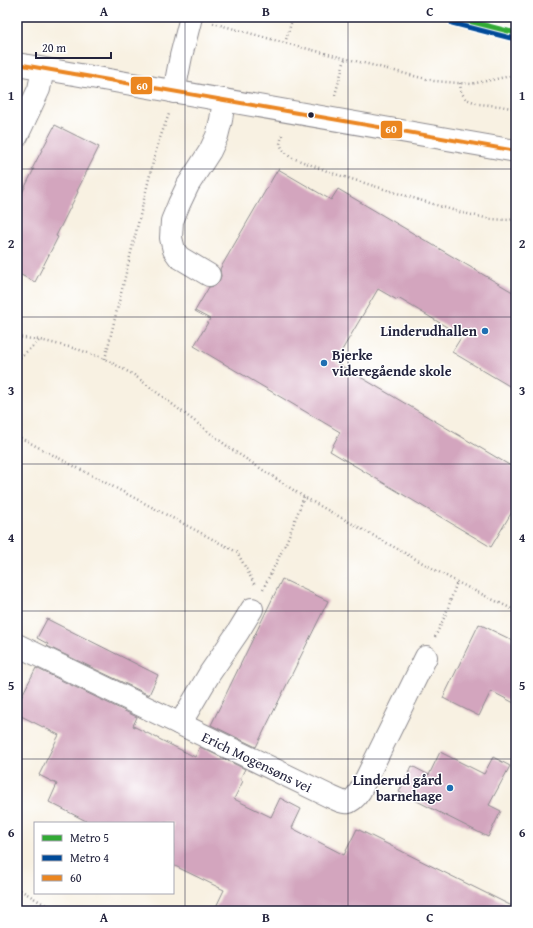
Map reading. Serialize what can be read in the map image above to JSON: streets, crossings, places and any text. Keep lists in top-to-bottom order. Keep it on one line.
{"streets":{"street":["Erich Mogensøns vei"]},"places":["Linderudhallen","Bjerke videregående skole","Linderud gård barnehage"],"lines":["metro line 5","metro line 4","transit line 60"],"legend":["Metro 5","Metro 4","60"],"scale_bar":"20 m","grid":{"columns":["A","B","C"],"rows":["1","2","3","4","5","6"]}}
